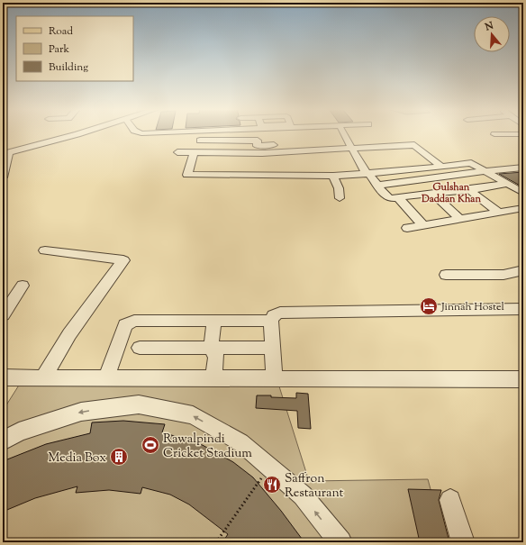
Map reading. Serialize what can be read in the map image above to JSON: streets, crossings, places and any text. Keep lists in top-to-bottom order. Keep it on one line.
{"districts":["Gulshan Daddan Khan"],"places":{"hotel":["Jinnah Hostel"],"sports":["Rawalpindi Cricket Stadium"],"building":["Media Box"],"restaurant":["Saffron Restaurant"]},"legend":["Road","Park","Building"],"north":"top"}
